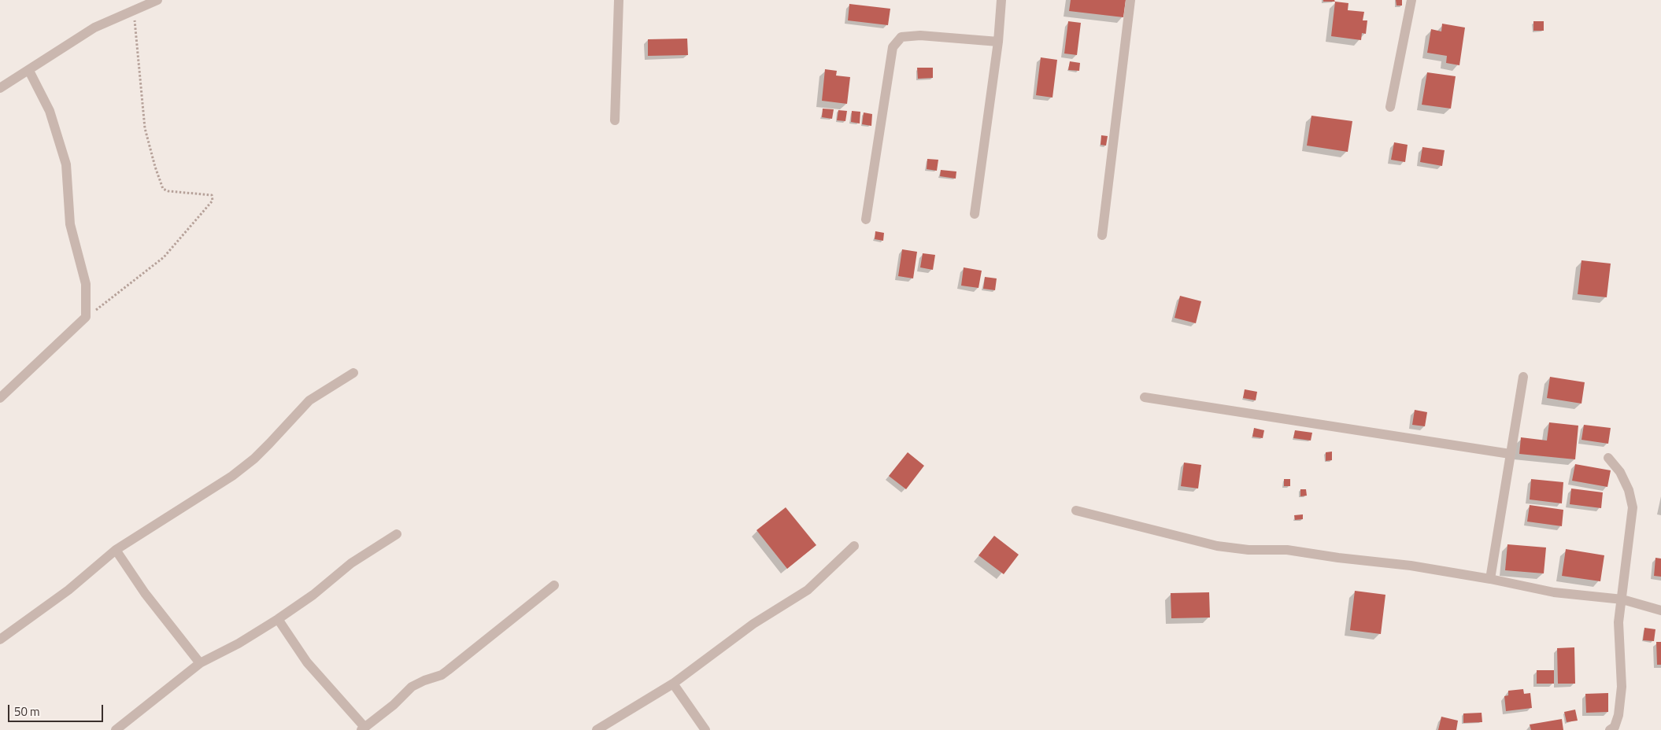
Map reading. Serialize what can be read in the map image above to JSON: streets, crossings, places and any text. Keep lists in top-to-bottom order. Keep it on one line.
{"scale_bar":"50 m"}
